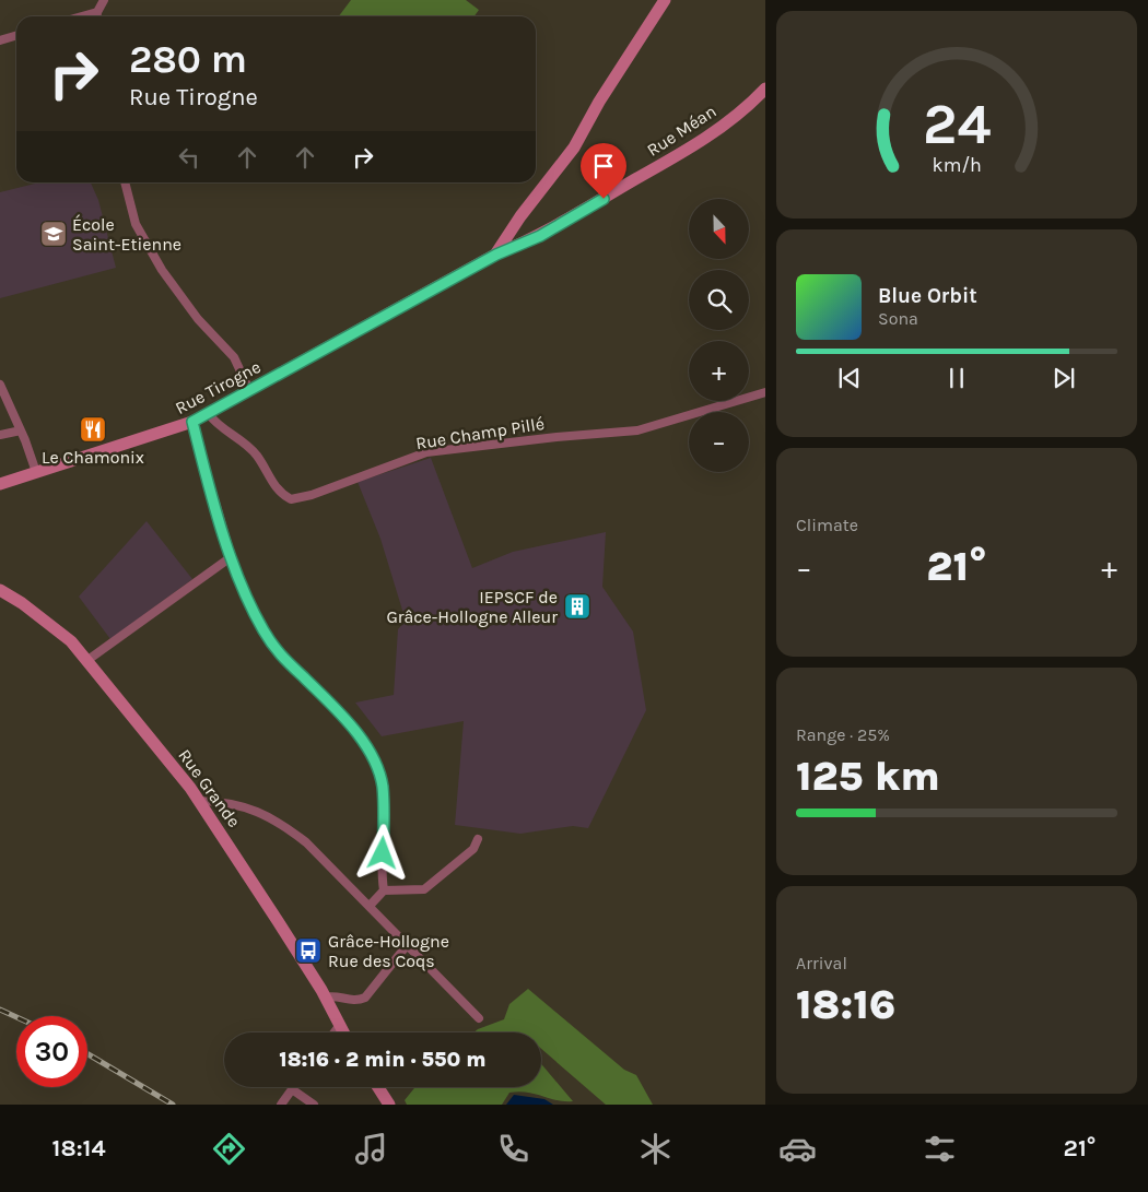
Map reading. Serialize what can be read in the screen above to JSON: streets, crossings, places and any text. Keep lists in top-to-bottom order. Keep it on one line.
{"streets":{"street":["Rue Méan","Rue Tirogne","Rue Champ Pillé","Rue Grande"]},"crossings":[["Rue Méan","Rue Tirogne"],["Rue Tirogne","Rue Champ Pillé"]],"places":{"school or university":["École Saint-Etienne"],"restaurant":["Le Chamonix"],"building":["IEPSCF de Grâce-Hollogne Alleur"],"bus stop":["Grâce-Hollogne Rue des Coqs"]},"north":"bottom","page":{"turn":["280 m","Rue Tirogne"],"map_buttons":["+","−"],"song":["Blue Orbit","Sona"],"tile":["Climate",["Range · 25%","125 km"],["Arrival","18:16"]],"heat":["−","21°","+"],"limit":"30","trip":"18:16 · 2 min · 550 m","tabs":["18:14","21°"],"gauge":["24","km/h"]}}
